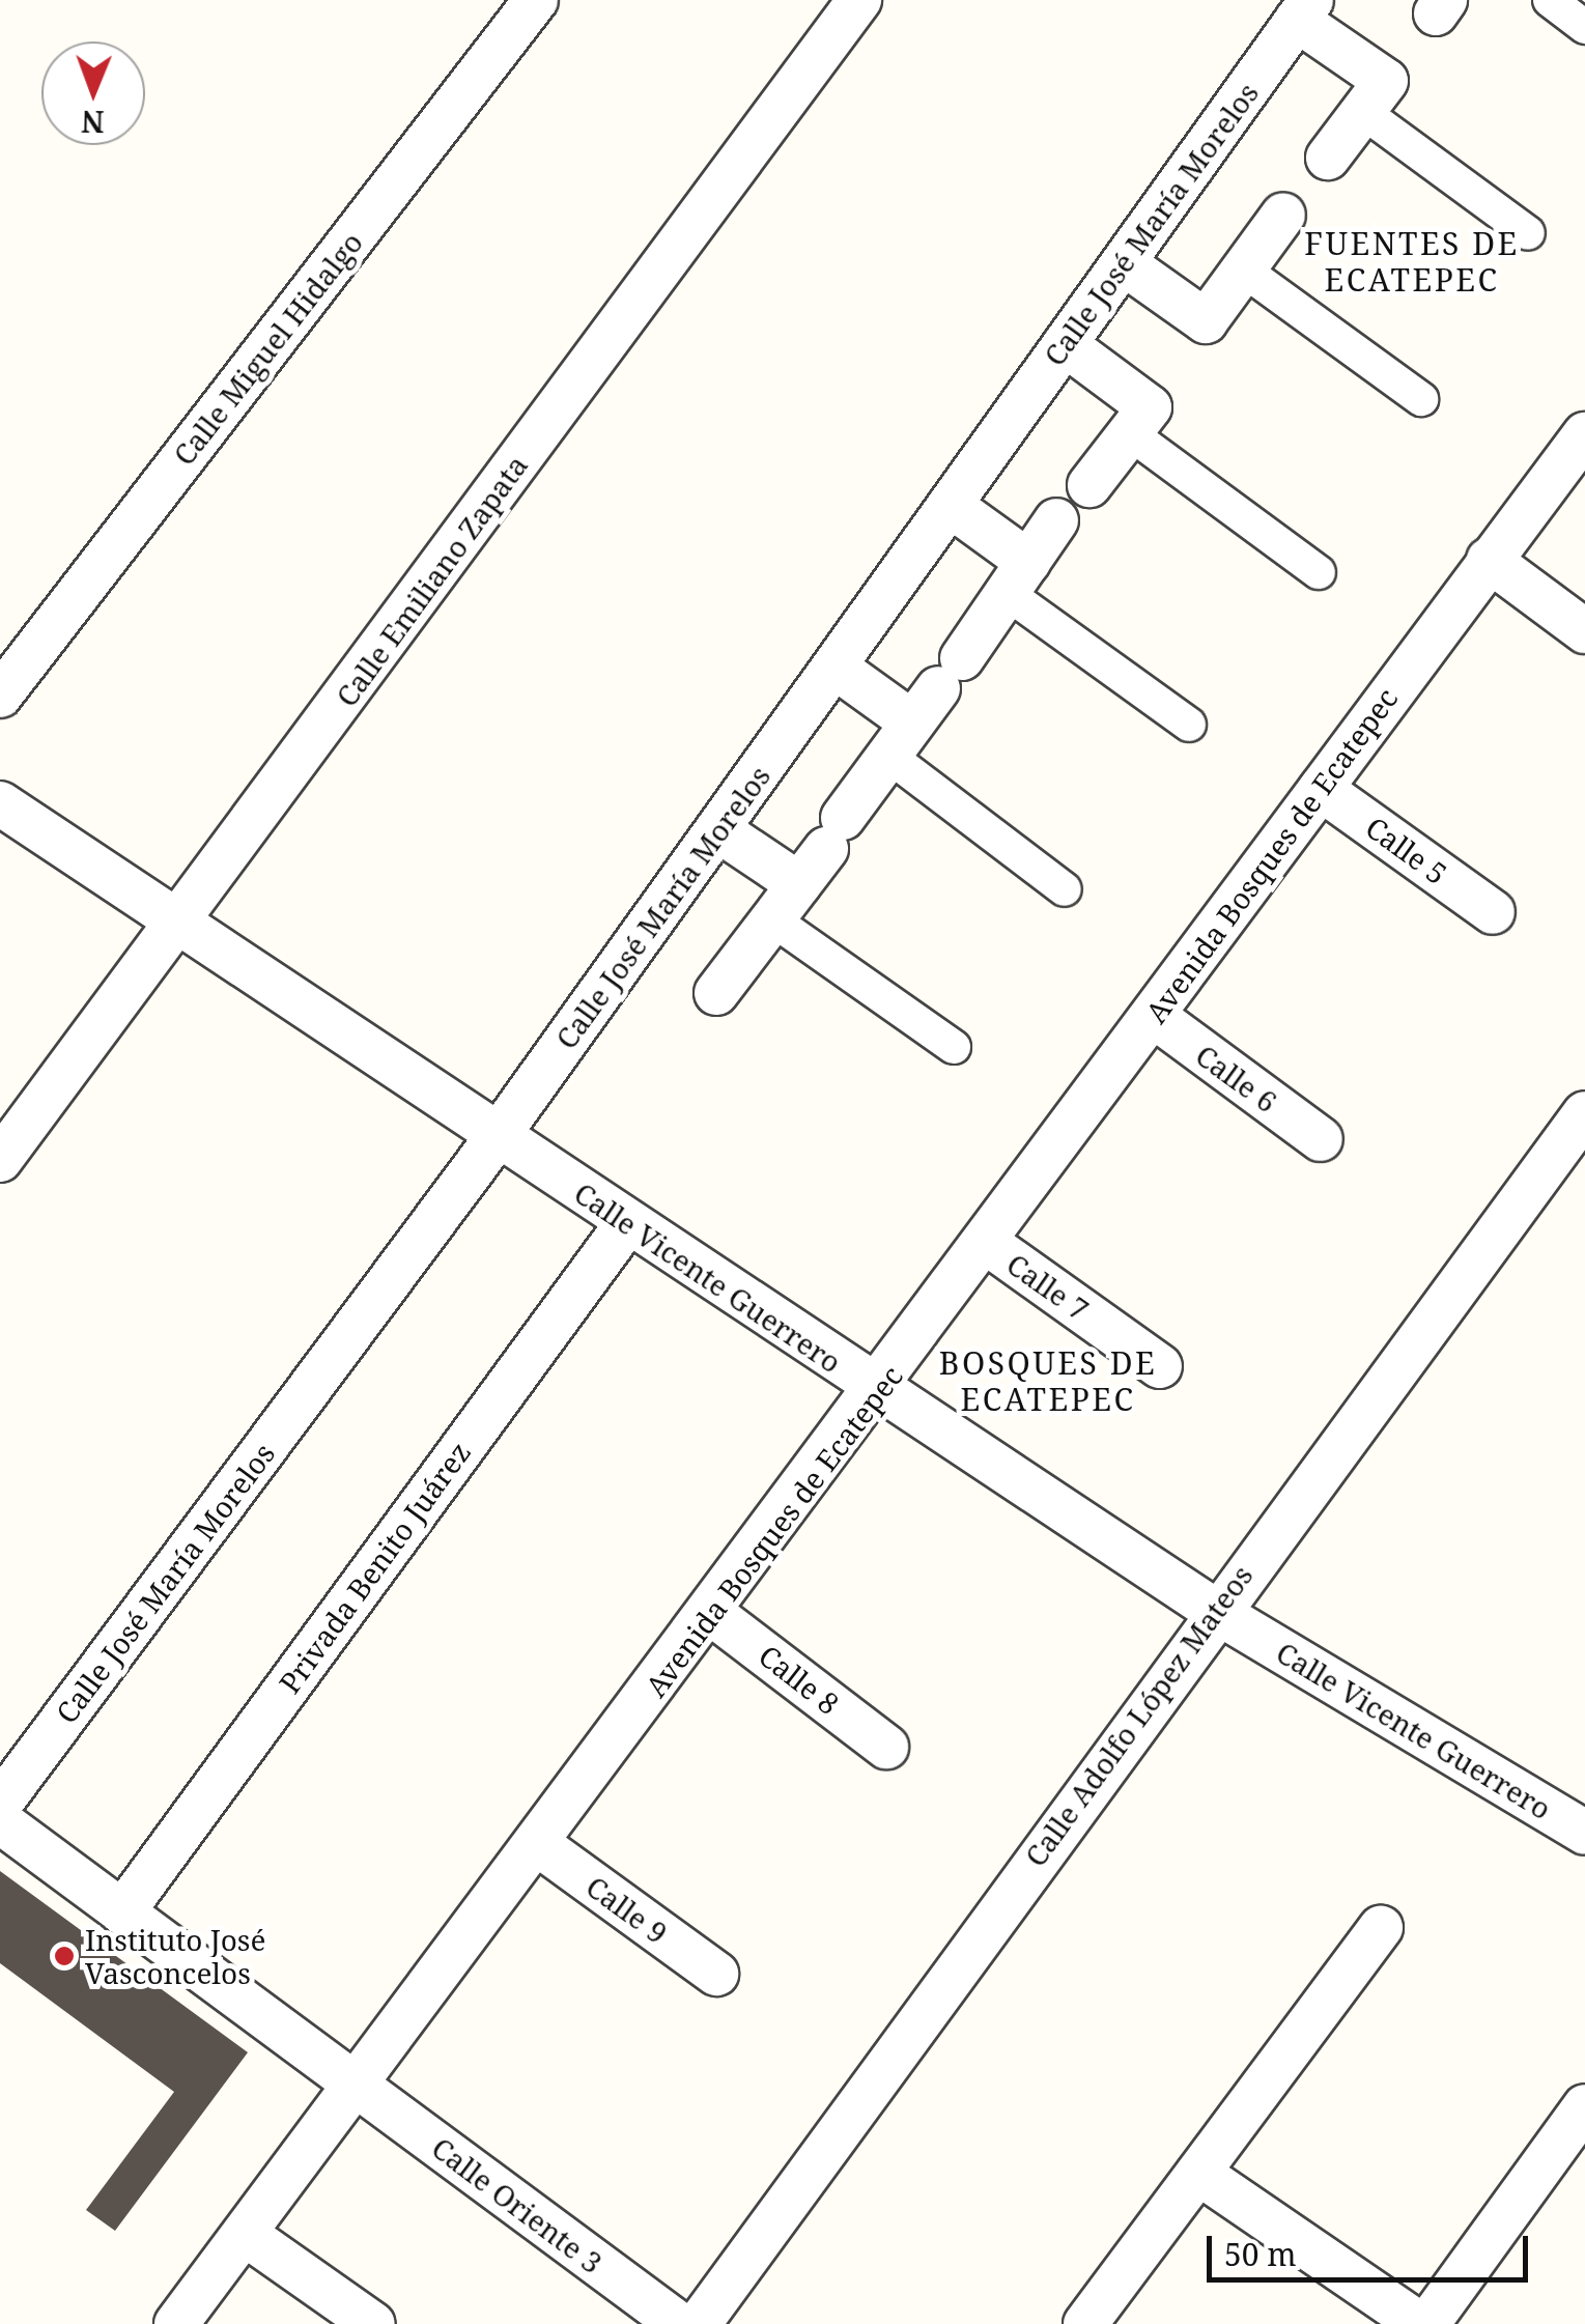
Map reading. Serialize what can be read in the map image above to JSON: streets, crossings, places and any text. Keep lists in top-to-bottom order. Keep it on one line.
{"streets":{"street":["Calle José María Morelos","Calle Miguel Hidalgo","Calle Emiliano Zapata","Calle 5","Avenida Bosques de Ecatepec","Calle 6","Calle Vicente Guerrero","Calle 7","Privada Benito Juárez","Calle 8","Calle Adolfo López Mateos","Calle 9","Calle Oriente 3"]},"crossings":[["Calle José María Morelos","Calle Vicente Guerrero"],["Calle Emiliano Zapata","Calle Vicente Guerrero"],["Calle 5","Avenida Bosques de Ecatepec"],["Avenida Bosques de Ecatepec","Calle 6"],["Avenida Bosques de Ecatepec","Calle Vicente Guerrero"],["Avenida Bosques de Ecatepec","Calle 7"],["Avenida Bosques de Ecatepec","Calle 8"],["Avenida Bosques de Ecatepec","Calle 9"],["Avenida Bosques de Ecatepec","Calle Oriente 3"],["Calle Vicente Guerrero","Privada Benito Juárez"],["Calle Vicente Guerrero","Calle Adolfo López Mateos"],["Privada Benito Juárez","Calle Oriente 3"]],"districts":["FUENTES DE ECATEPEC","BOSQUES DE ECATEPEC"],"places":["Instituto José Vasconcelos"],"scale_bar":"50 m","north":"bottom"}
